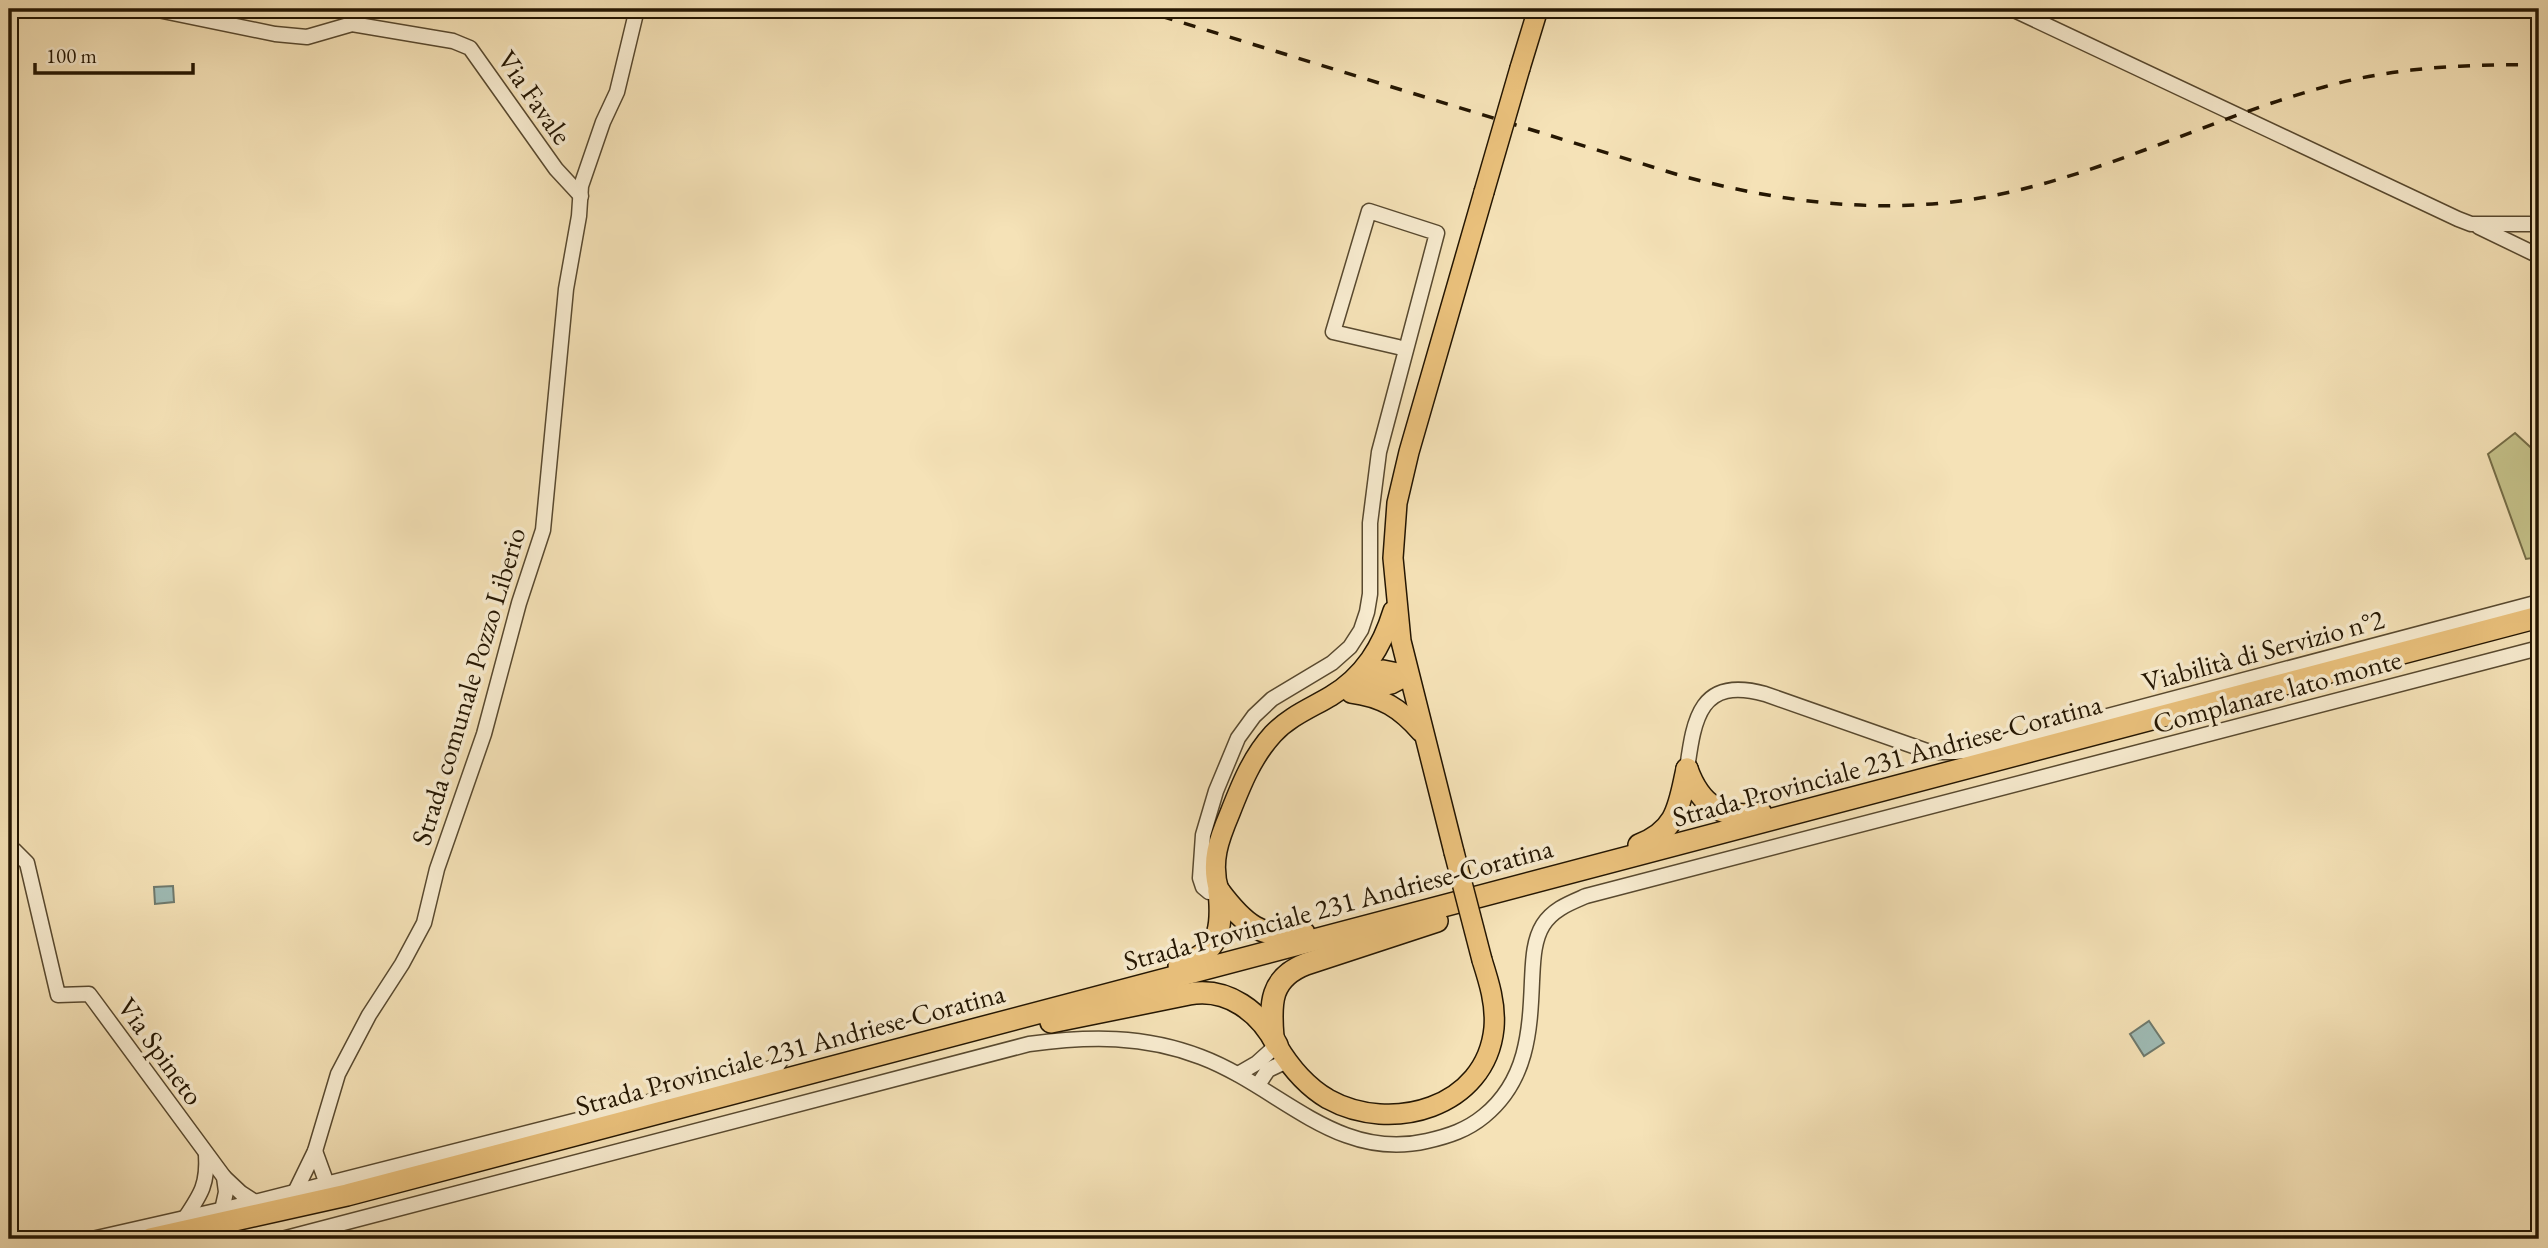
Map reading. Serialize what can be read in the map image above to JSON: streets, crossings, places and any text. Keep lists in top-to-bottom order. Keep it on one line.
{"streets":{"highway":["Strada Provinciale 231 Andriese-Coratina"],"street":["Via Favale","Viabilità di Servizio n°2","Strada comunale Pozzo Liberio","Complanare lato monte","Via Spineto"]},"crossings":[["Via Favale","Strada comunale Pozzo Liberio"]],"scale_bar":"100 m"}
